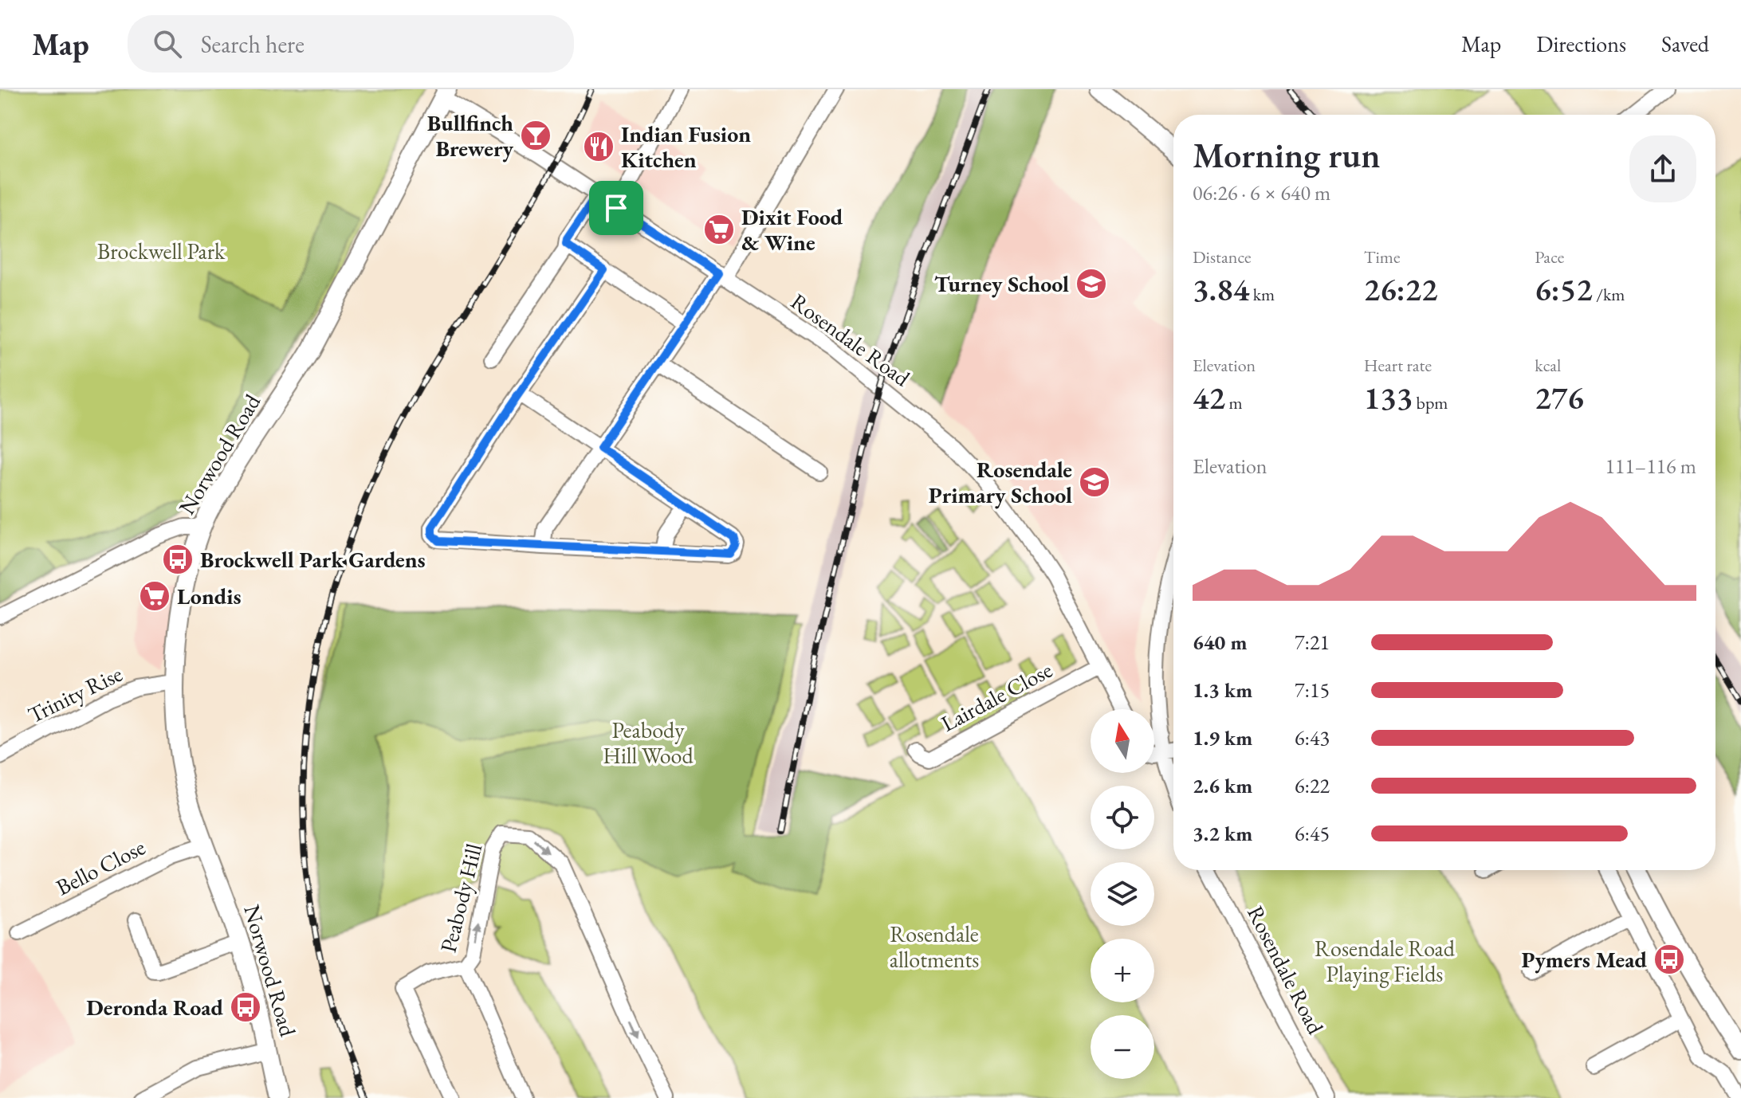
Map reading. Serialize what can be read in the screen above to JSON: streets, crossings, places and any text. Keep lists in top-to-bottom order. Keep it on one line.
{"streets":{"main road":["Norwood Road"],"street":["Rosendale Road","Trinity Rise","Lairdale Close","Bello Close","Peabody Hill"]},"crossings":[["Rosendale Road","Norwood Road"],["Rosendale Road","Lairdale Close"],["Norwood Road","Trinity Rise"],["Norwood Road","Bello Close"]],"parks":["Brockwell Park","Peabody Hill Wood","Rosendale allotments","Rosendale Road Playing Fields"],"places":{"bar":["Bullfinch Brewery"],"restaurant":["Indian Fusion Kitchen"],"supermarket":["Dixit Food & Wine","Londis"],"school or university":["Turney School","Rosendale Primary School"],"bus stop":["Brockwell Park Gardens","Pymers Mead","Deronda Road"]},"north":"top","page":{"header":"Map","search":"Search here","nav":["Map","Directions","Saved"],"heading":["Morning run","06:26 · 6 × 640 m"],"stats":[["Distance","3.84 km"],["Time","26:22"],["Pace","6:52 /km"],["Elevation","42 m"],["Heart rate","133 bpm"],["kcal","276"]],"chart":["Elevation","111–116 m"],"list":[{"name":"640 m","note":"7:21"},{"name":"1.3 km","note":"7:15"},{"name":"1.9 km","note":"6:43"},{"name":"2.6 km","note":"6:22"},{"name":"3.2 km","note":"6:45"}],"map_buttons":["+","−"]}}
